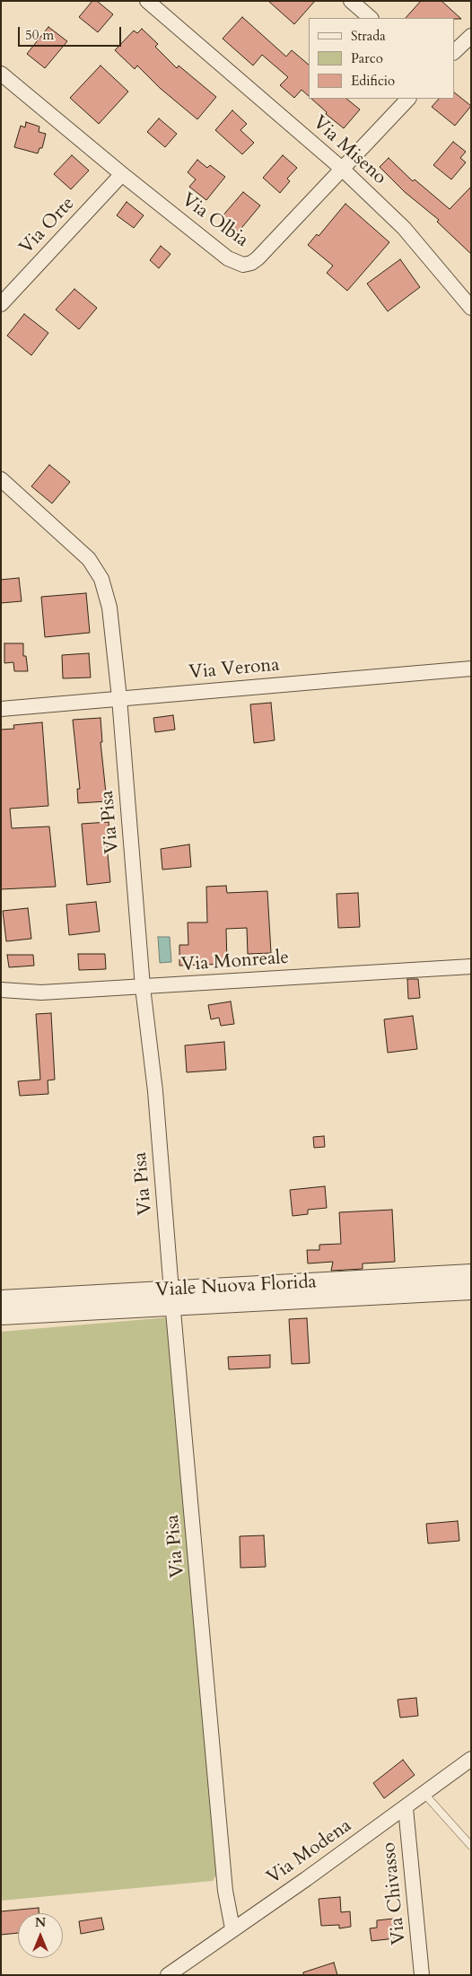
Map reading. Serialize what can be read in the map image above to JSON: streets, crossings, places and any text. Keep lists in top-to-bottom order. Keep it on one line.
{"streets":{"street":["Via Miseno","Via Olbia","Via Orte","Via Verona","Via Pisa","Via Monreale","Viale Nuova Florida","Via Modena","Via Chivasso"]},"crossings":[["Via Miseno","Via Olbia"],["Via Olbia","Via Orte"],["Via Verona","Via Pisa"],["Via Pisa","Via Monreale"],["Via Pisa","Viale Nuova Florida"],["Via Pisa","Via Modena"],["Via Modena","Via Chivasso"]],"legend":["Strada","Parco","Edificio"],"scale_bar":"50 m","north":"top"}
